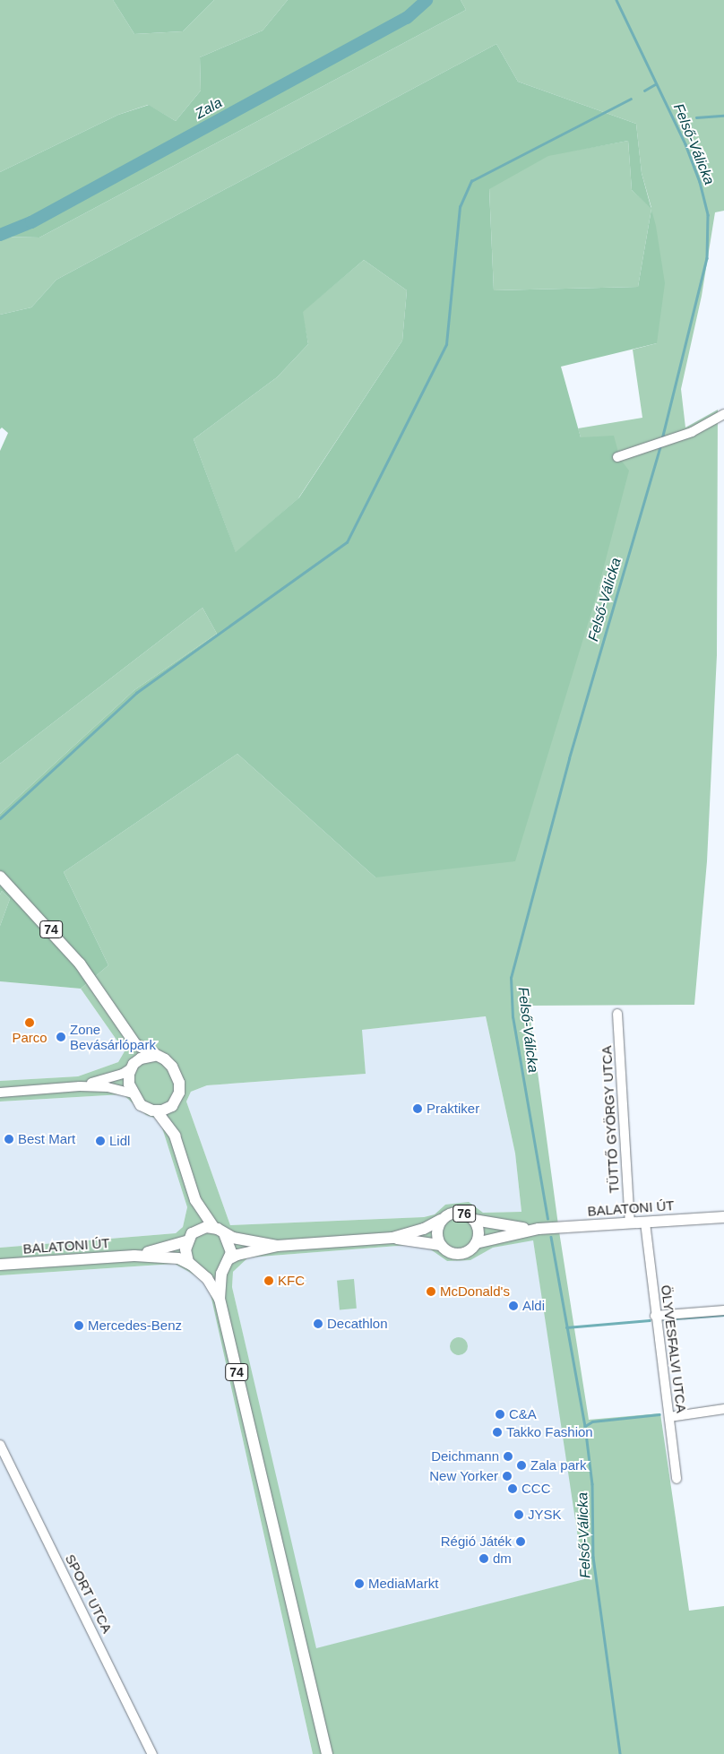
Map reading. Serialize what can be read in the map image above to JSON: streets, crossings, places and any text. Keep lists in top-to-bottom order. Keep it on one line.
{"streets":{"main road":["74","BALATONI ÚT","76"],"street":["TÜTTŐ GYÖRGY UTCA","ÖLYVESFALVI UTCA","SPORT UTCA"]},"crossings":[["74","BALATONI ÚT"],["74","76"],["TÜTTŐ GYÖRGY UTCA","BALATONI ÚT"],["BALATONI ÚT","76"],["BALATONI ÚT","ÖLYVESFALVI UTCA"]],"water":["Zala","Felső-Válicka"],"places":["Parco","Zone Bevásárlópark","Praktiker","Best Mart","Lidl","KFC","McDonald's","Aldi","Decathlon","Mercedes-Benz","C&A","Takko Fashion","Deichmann","Zala park","New Yorker","CCC","JYSK","Régió Játék","dm","MediaMarkt"]}
